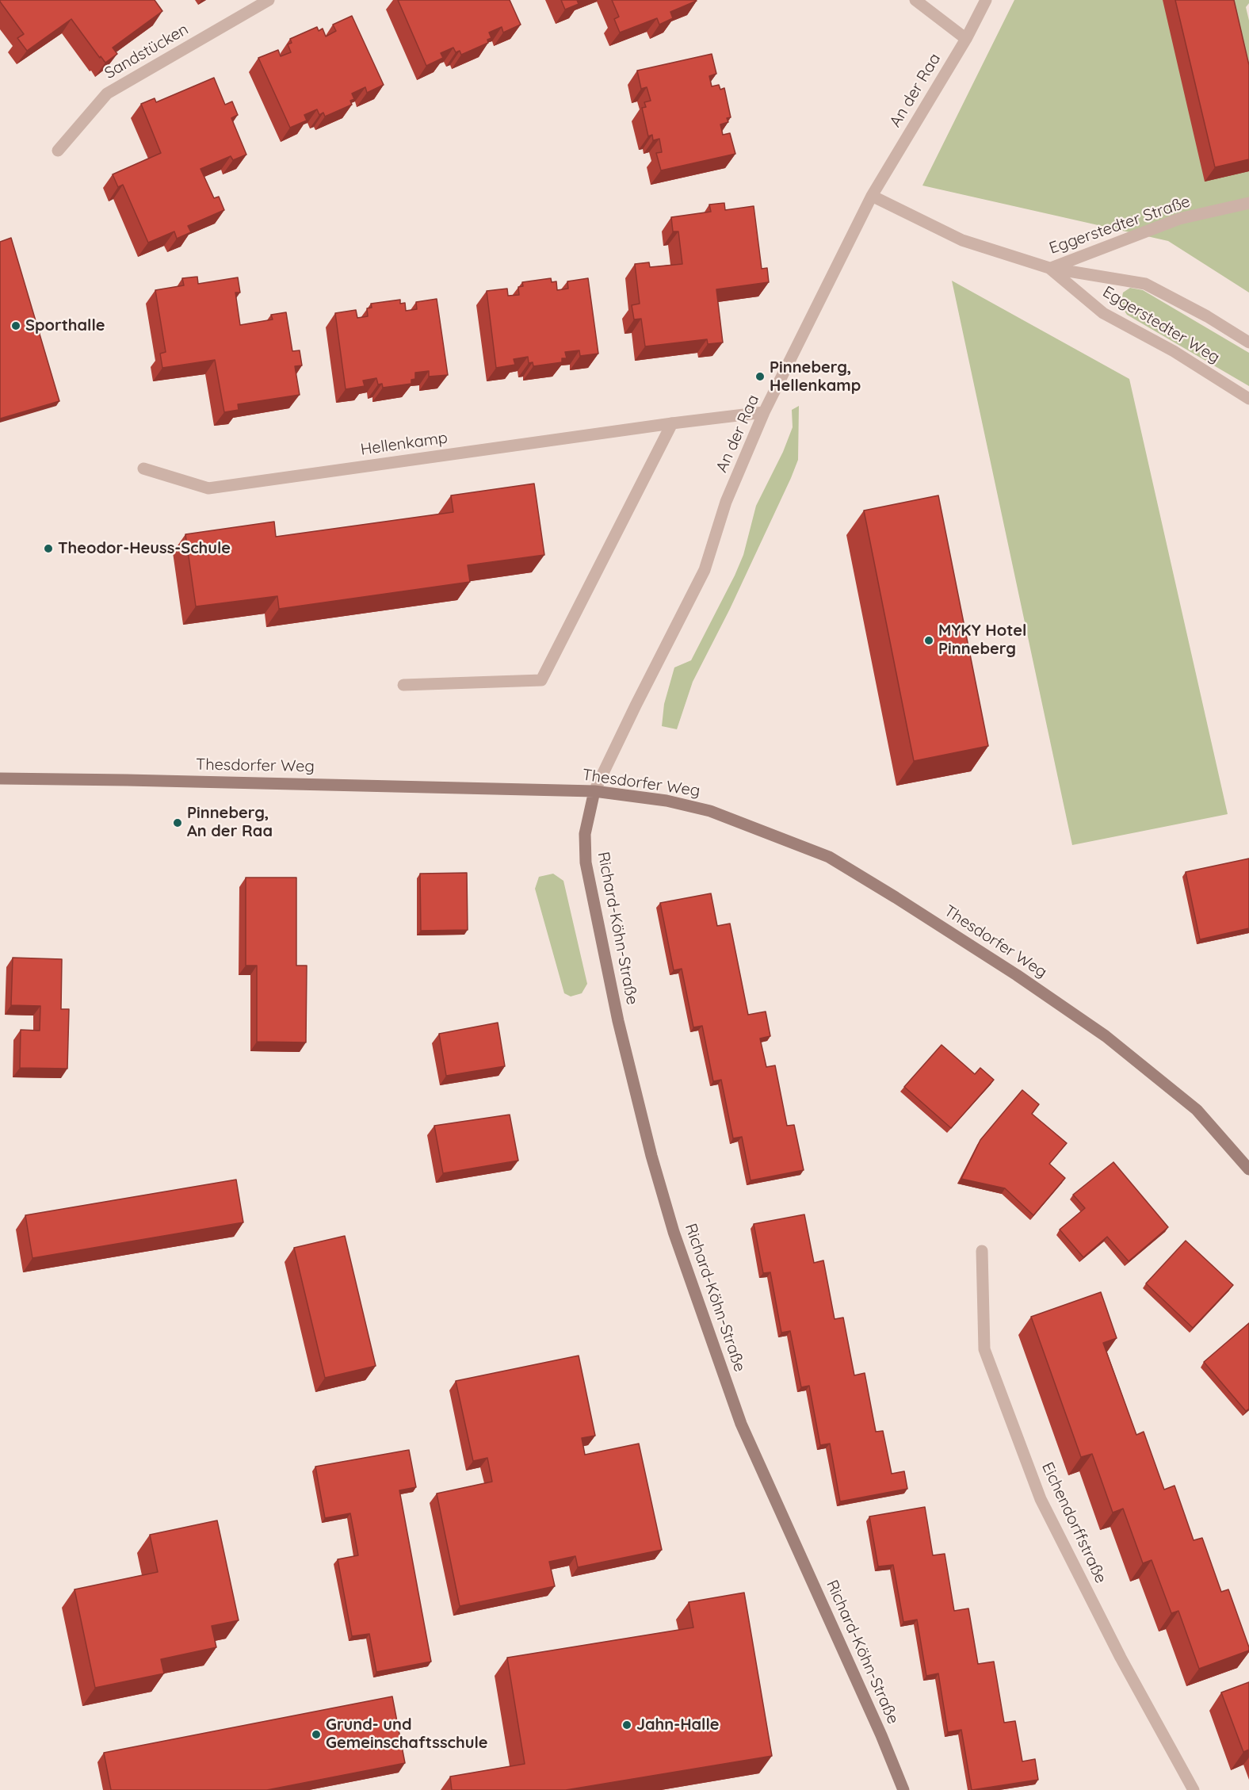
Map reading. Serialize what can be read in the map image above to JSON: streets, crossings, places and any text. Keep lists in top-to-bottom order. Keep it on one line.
{"streets":{"street":["Sandstücken","An der Raa","Eggerstedter Straße","Eggerstedter Weg","Hellenkamp","Thesdorfer Weg","Richard-Köhn-Straße","Eichendorffstraße"]},"crossings":[["An der Raa","Eggerstedter Straße"],["An der Raa","Hellenkamp"],["An der Raa","Thesdorfer Weg"],["An der Raa","Richard-Köhn-Straße"],["Eggerstedter Straße","Eggerstedter Weg"],["Thesdorfer Weg","Richard-Köhn-Straße"]],"places":["Sporthalle","Pinneberg, Hellenkamp","Theodor-Heuss-Schule","MYKY Hotel Pinneberg","Pinneberg, An der Raa","Jahn-Halle","Grund- und Gemeinschaftsschule"]}
